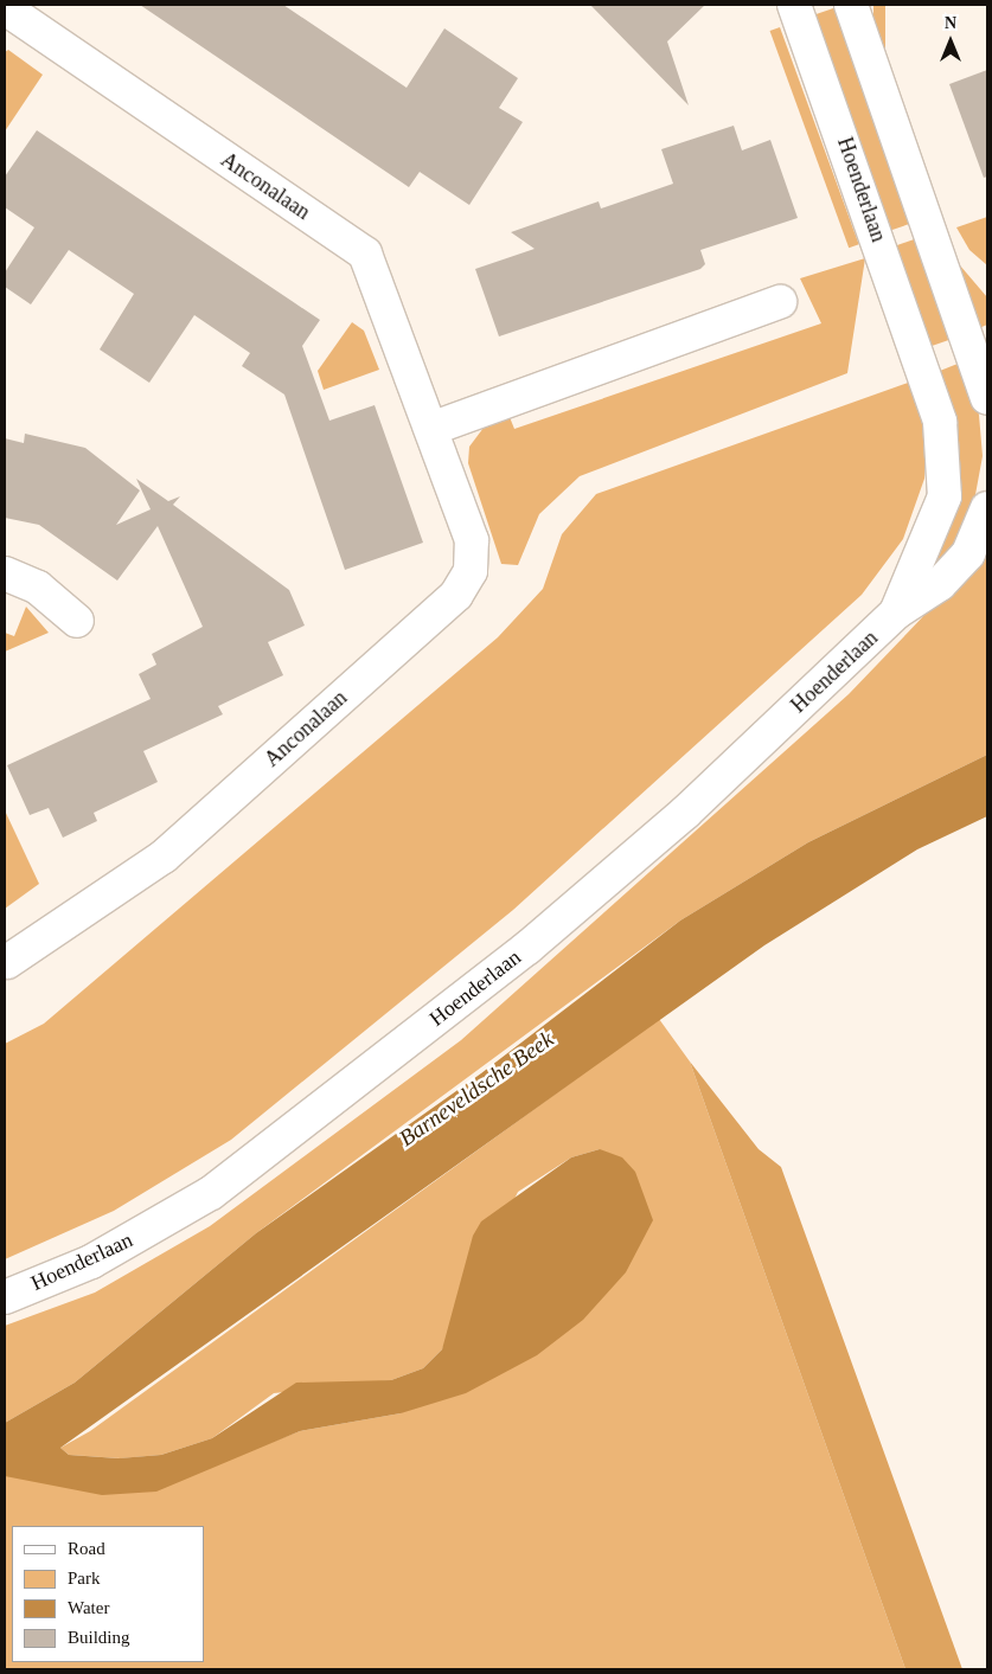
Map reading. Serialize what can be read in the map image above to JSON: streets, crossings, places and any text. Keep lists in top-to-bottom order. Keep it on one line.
{"streets":{"street":["Anconalaan","Hoenderlaan"]},"water":["Barneveldsche Beek"],"legend":["Road","Park","Water","Building"],"north":"top"}
